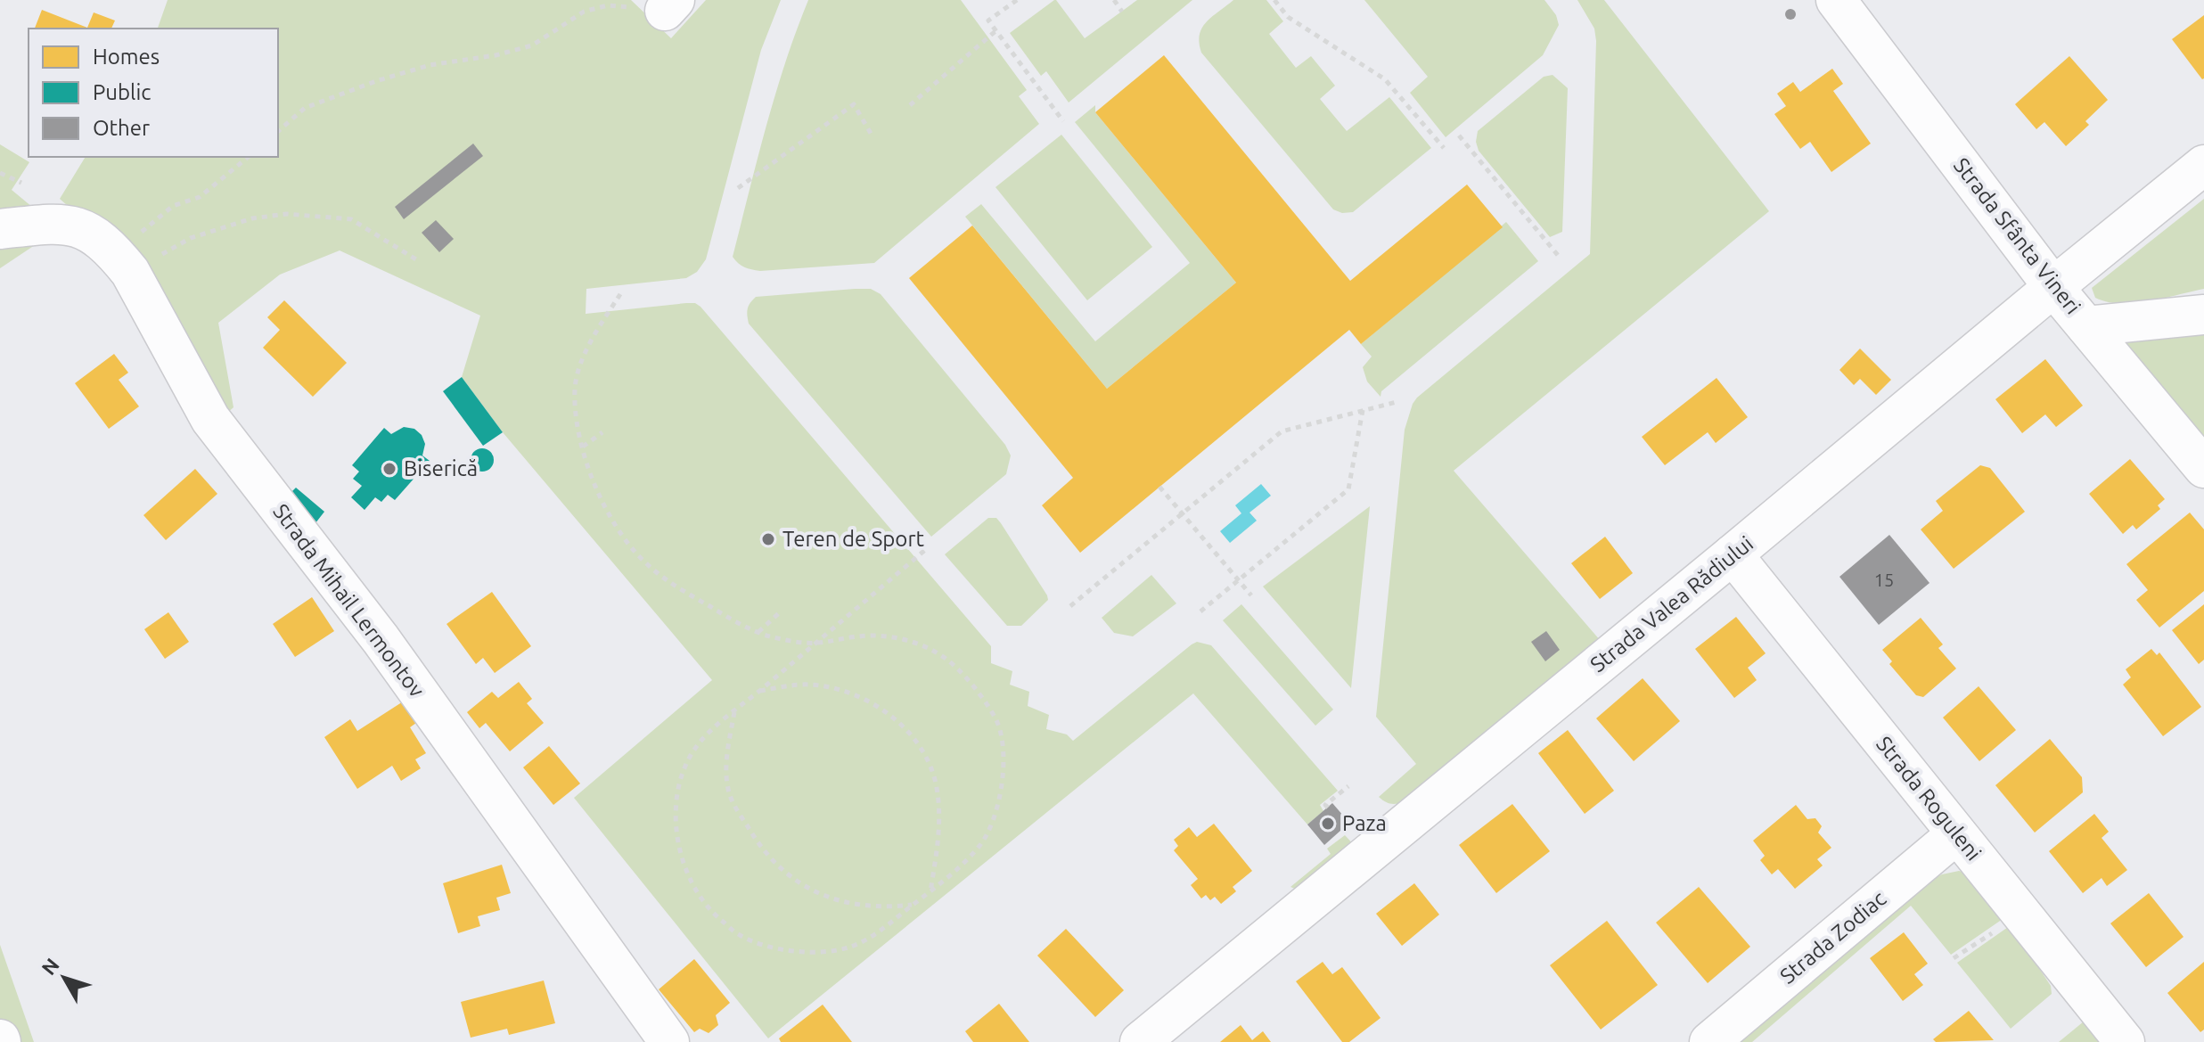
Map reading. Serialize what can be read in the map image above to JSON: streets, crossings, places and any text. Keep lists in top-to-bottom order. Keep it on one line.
{"streets":{"street":["Strada Sfânta Vineri","Strada Mihail Lermontov","Strada Valea Rădiului","Strada Roguleni","Strada Zodiac"]},"crossings":[["Strada Sfânta Vineri","Strada Valea Rădiului"],["Strada Valea Rădiului","Strada Roguleni"],["Strada Roguleni","Strada Zodiac"]],"places":["Biserică","Teren de Sport","Paza"],"house_numbers":["15"],"legend":["Homes","Public","Other"],"north":"top left"}
